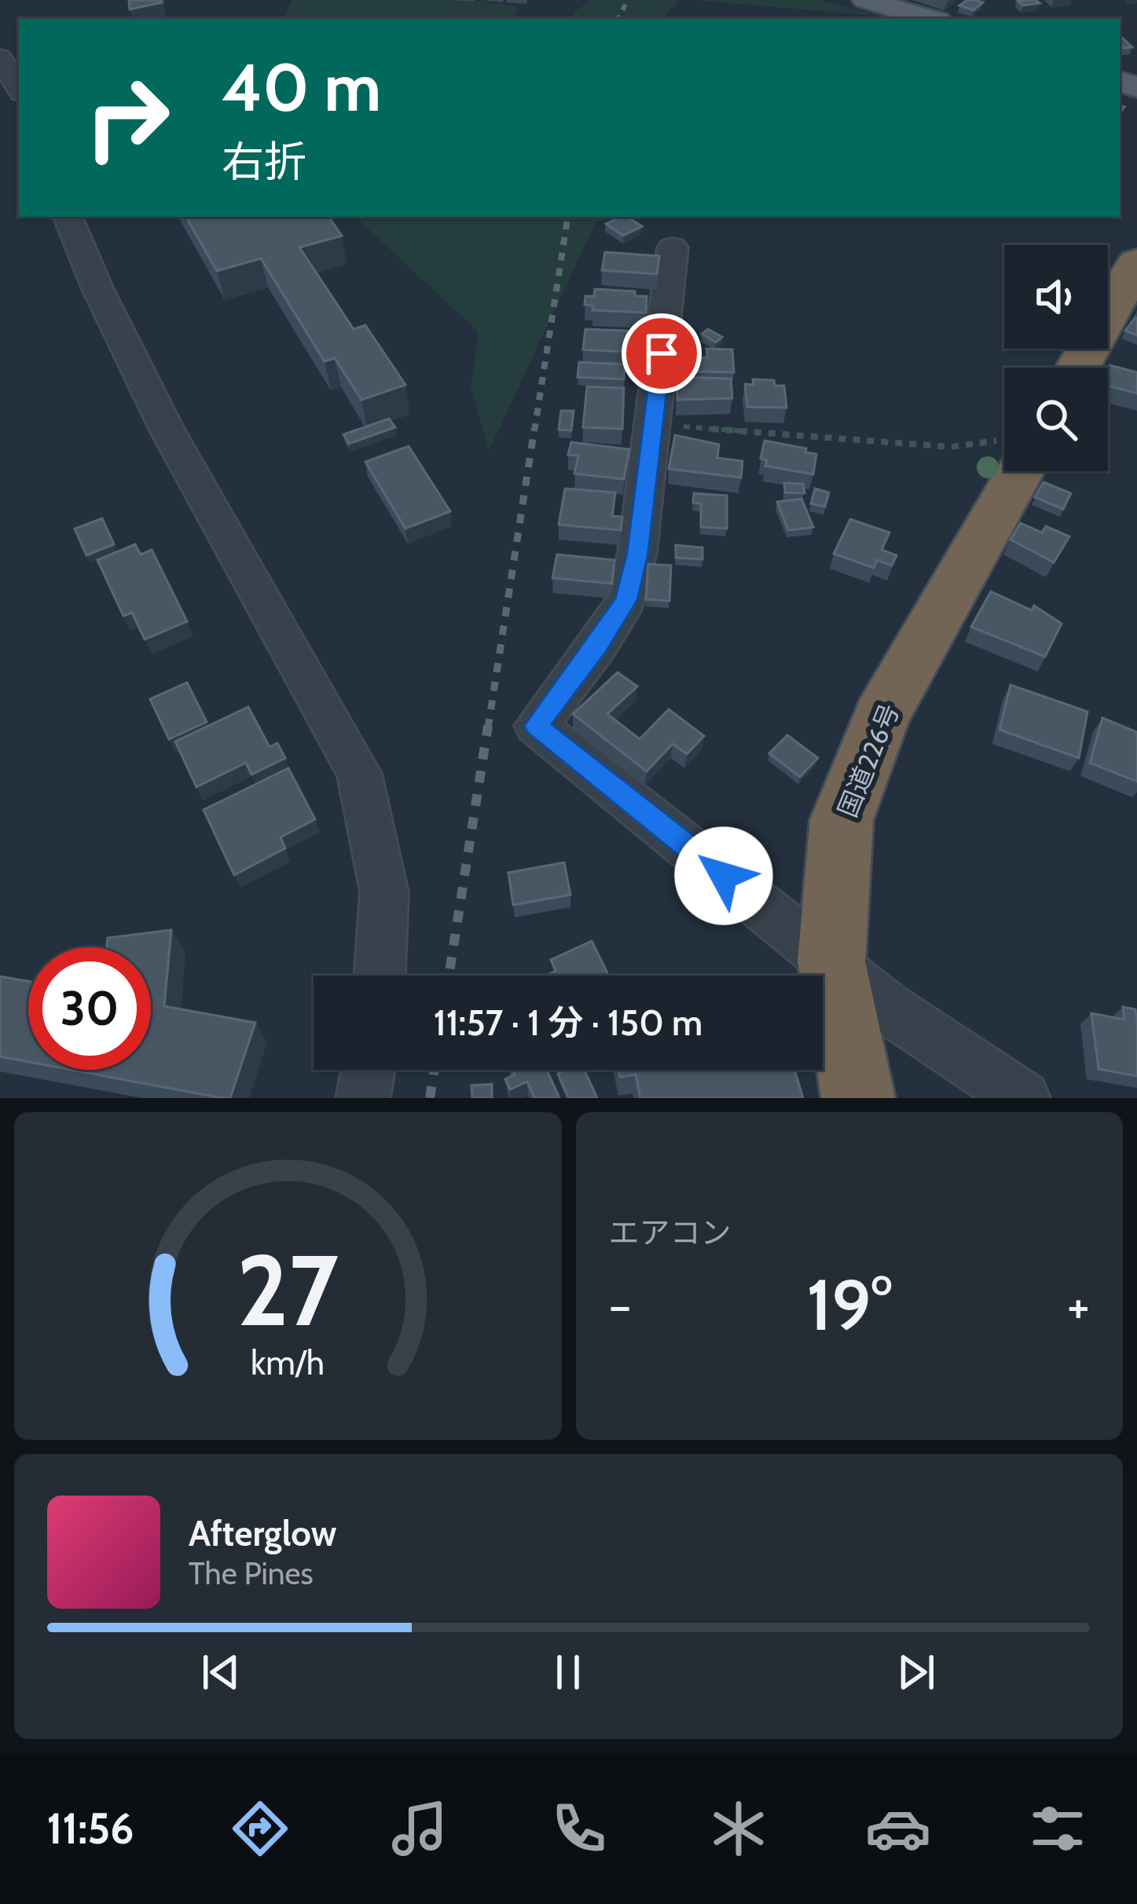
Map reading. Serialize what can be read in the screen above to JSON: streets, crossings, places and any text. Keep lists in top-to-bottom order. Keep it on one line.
{"streets":{"highway":["国道226号"]},"page":{"turn":["40 m","右折"],"limit":"30","trip":"11:57 · 1 分 · 150 m","tile":"エアコン","heat":["−","19°","+"],"song":["Afterglow","The Pines"],"tabs":"11:56","gauge":["27","km/h"]}}
